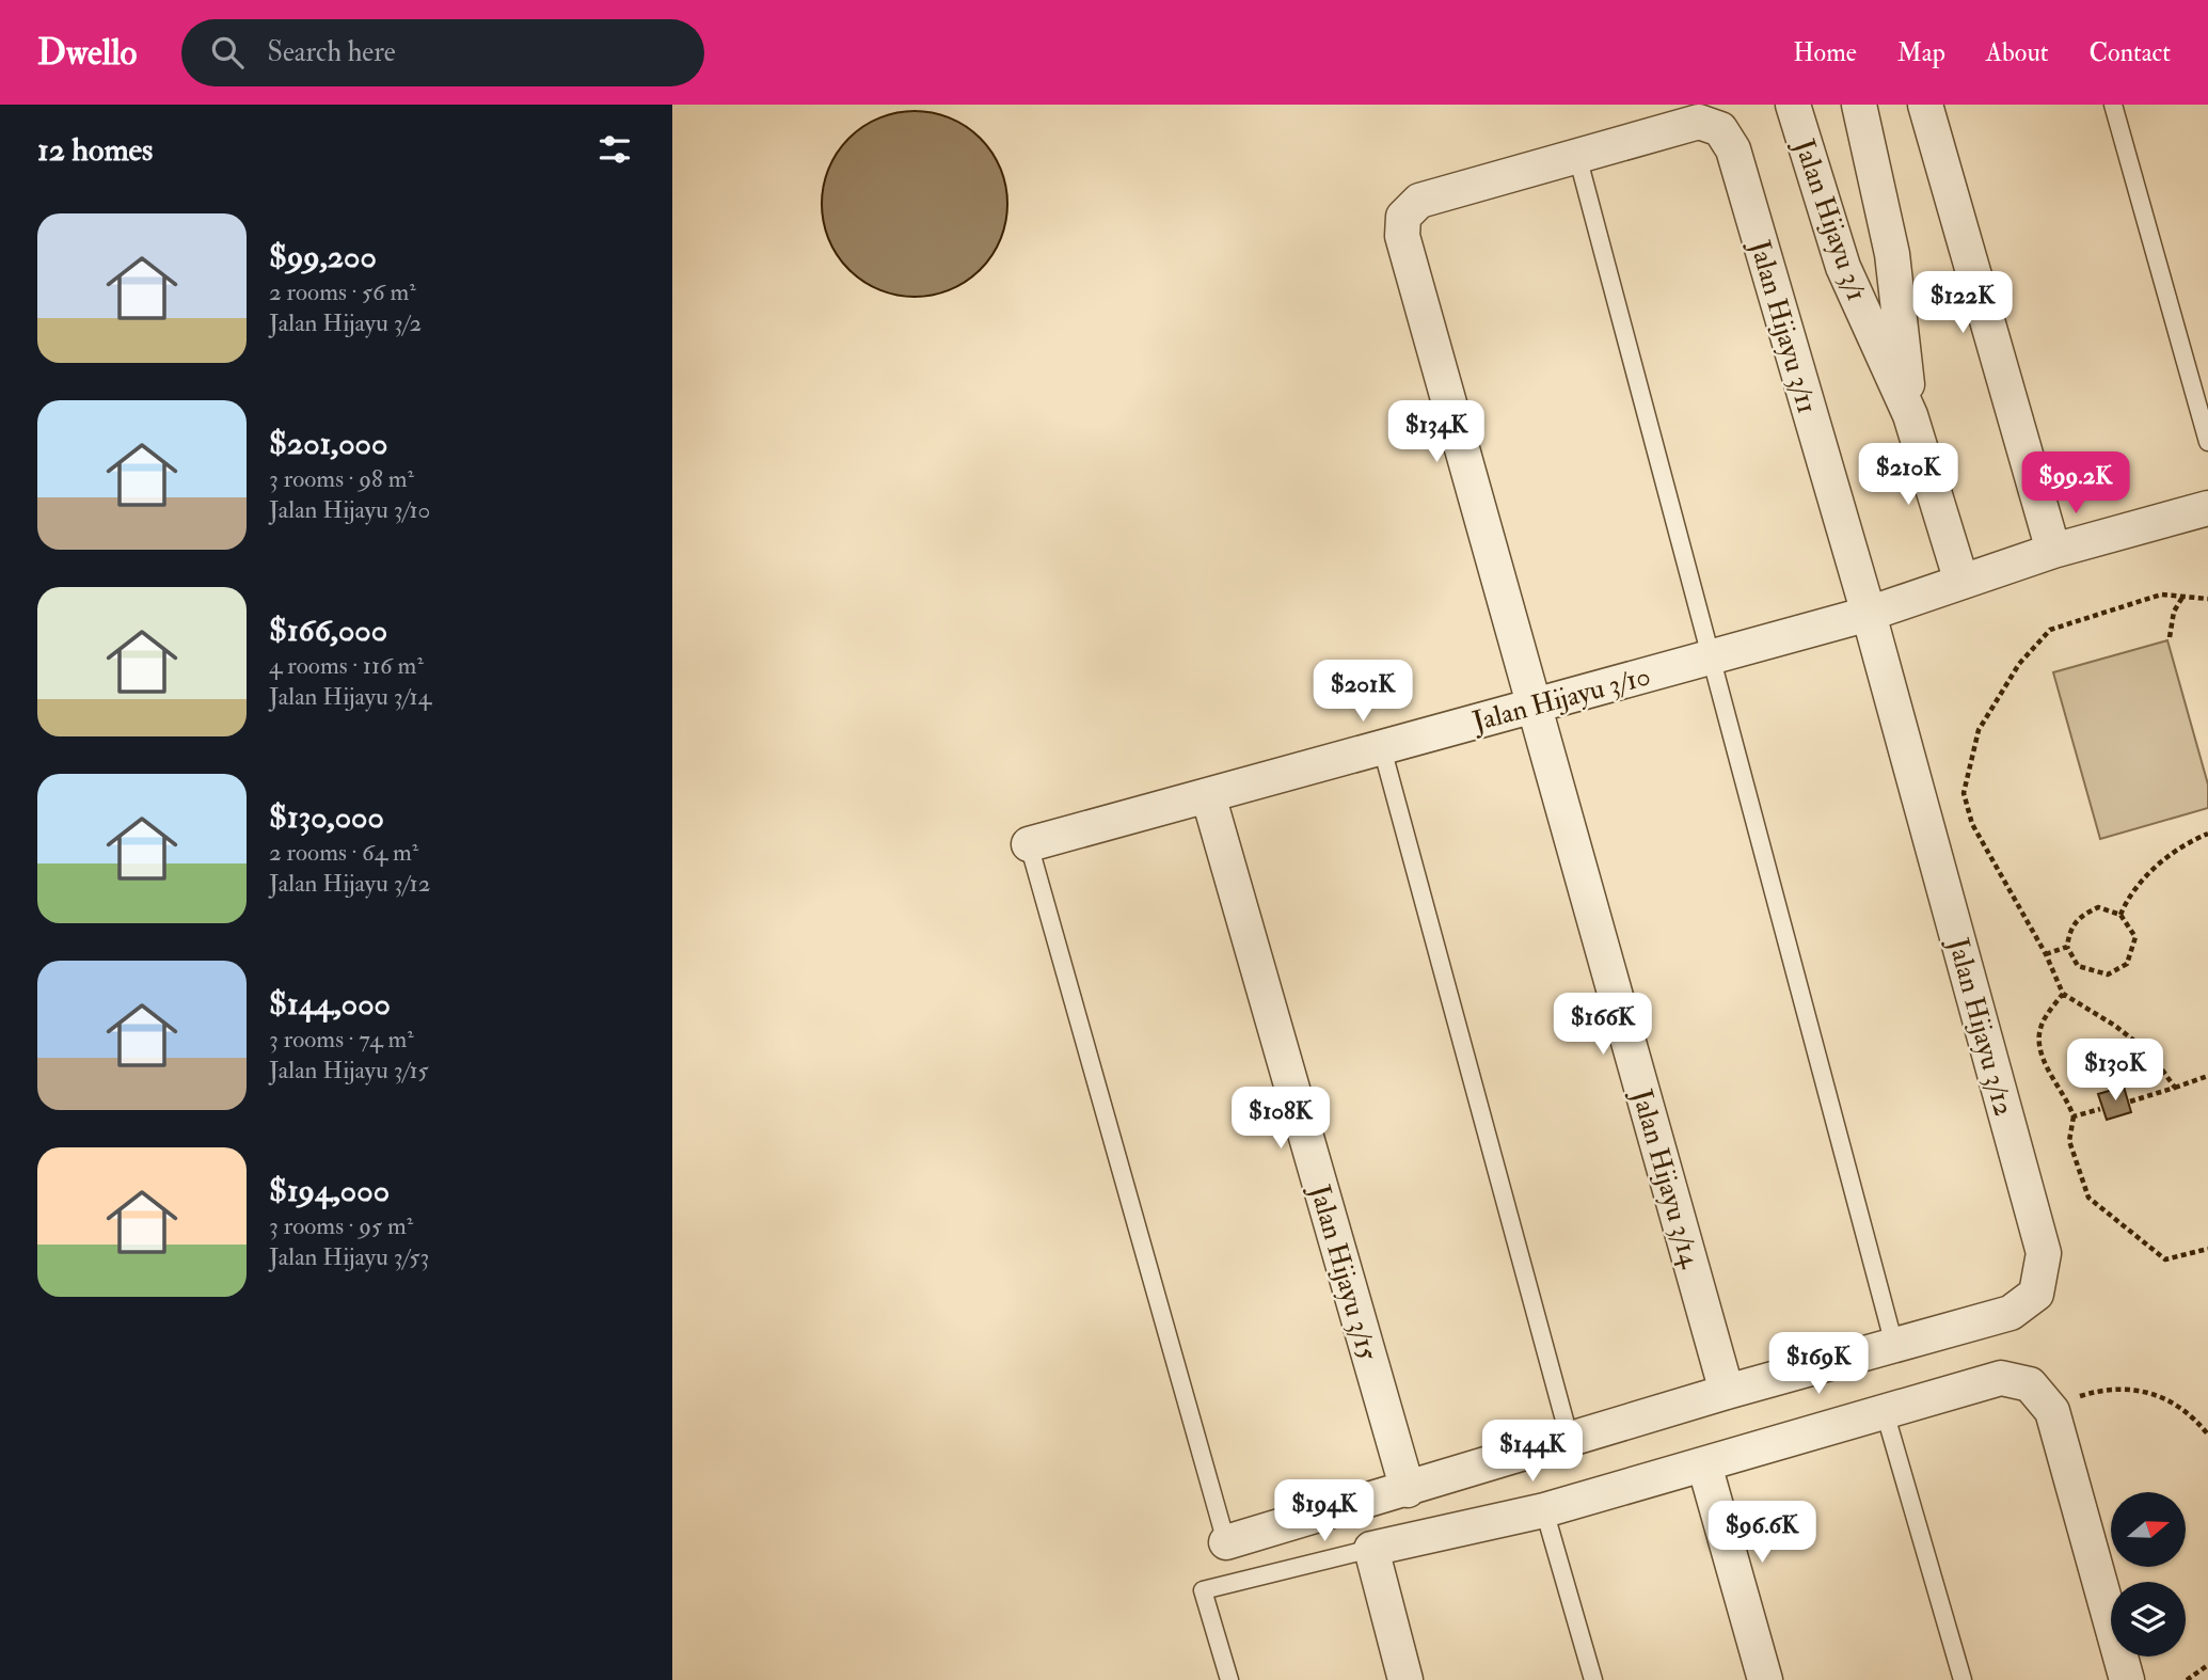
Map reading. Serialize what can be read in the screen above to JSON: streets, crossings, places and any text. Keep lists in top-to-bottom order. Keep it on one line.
{"streets":{"street":["Jalan Hijayu 3/1","Jalan Hijayu 3/11","Jalan Hijayu 3/10","Jalan Hijayu 3/12","Jalan Hijayu 3/14","Jalan Hijayu 3/15"]},"crossings":[["Jalan Hijayu 3/1","Jalan Hijayu 3/10"],["Jalan Hijayu 3/11","Jalan Hijayu 3/10"],["Jalan Hijayu 3/11","Jalan Hijayu 3/12"],["Jalan Hijayu 3/11","Jalan Hijayu 3/14"],["Jalan Hijayu 3/10","Jalan Hijayu 3/12"],["Jalan Hijayu 3/10","Jalan Hijayu 3/14"],["Jalan Hijayu 3/10","Jalan Hijayu 3/15"],["Jalan Hijayu 3/12","Jalan Hijayu 3/14"],["Jalan Hijayu 3/12","Jalan Hijayu 3/15"]],"north":"right","page":{"header":"Dwello","search":"Search here","nav":["Home","Map","About","Contact"],"heading":"12 homes","list":[{"name":"$99,200","note":"2 rooms · 56 m² · Jalan Hijayu 3/2"},{"name":"$201,000","note":"3 rooms · 98 m² · Jalan Hijayu 3/10"},{"name":"$166,000","note":"4 rooms · 116 m² · Jalan Hijayu 3/14"},{"name":"$130,000","note":"2 rooms · 64 m² · Jalan Hijayu 3/12"},{"name":"$144,000","note":"3 rooms · 74 m² · Jalan Hijayu 3/15"},{"name":"$194,000","note":"3 rooms · 95 m² · Jalan Hijayu 3/53"}],"price":["$122K","$134K","$210K","$99.2K","$201K","$166K","$130K","$108K","$169K","$144K","$194K","$96.6K"]}}
